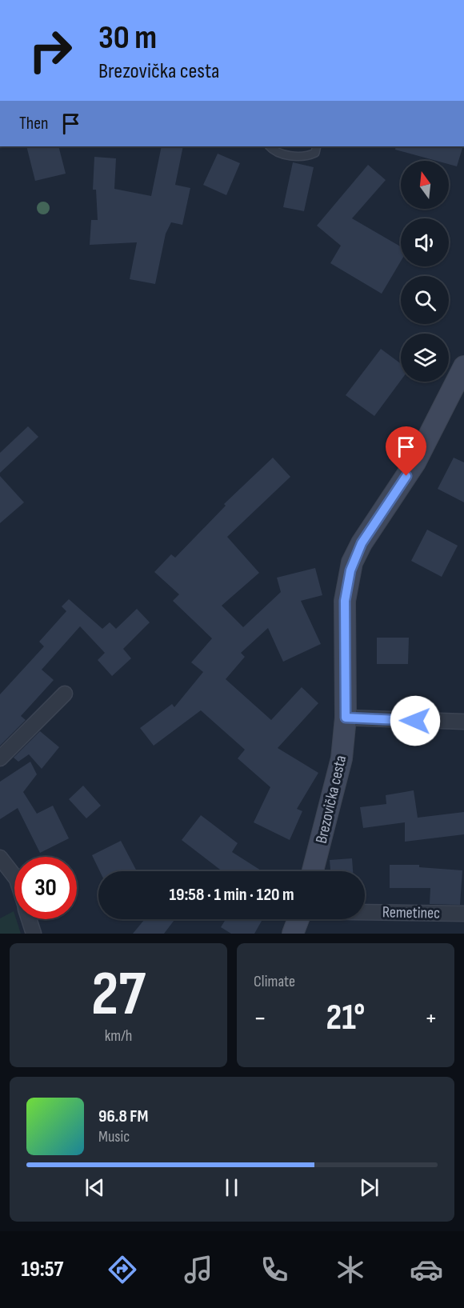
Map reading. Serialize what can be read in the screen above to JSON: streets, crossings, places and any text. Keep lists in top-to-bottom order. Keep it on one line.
{"streets":{"main road":["Brezovička cesta"],"street":["Remetinec"]},"north":"top","page":{"turn":["30 m","Brezovička cesta"],"then":"Then","limit":"30","trip":"19:58 · 1 min · 120 m","tile":[["27","km/h"],"Climate"],"heat":["−","21°","+"],"song":["96.8 FM","Music"],"tabs":"19:57"}}
